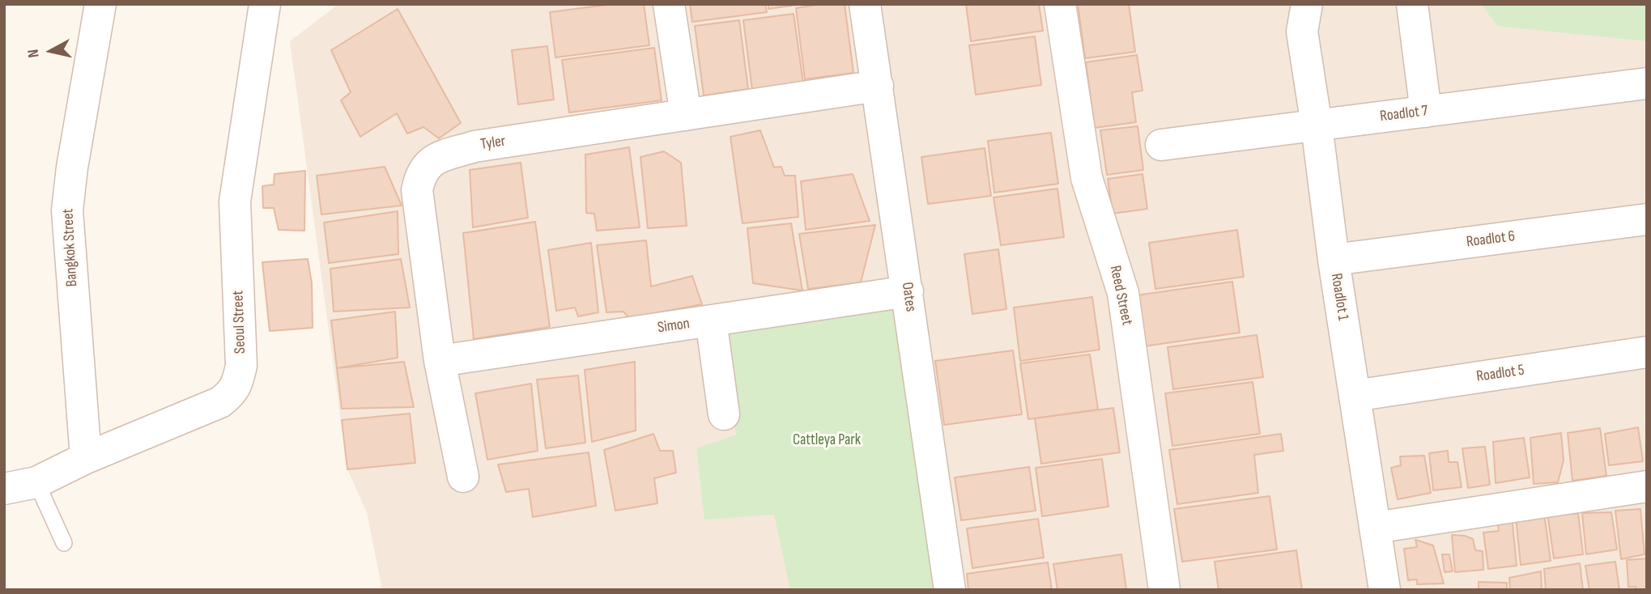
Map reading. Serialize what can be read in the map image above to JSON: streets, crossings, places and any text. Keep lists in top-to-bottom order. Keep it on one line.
{"streets":{"street":["Roadlot 7","Tyler","Roadlot 6","Bangkok Street","Reed Street","Oates","Roadlot 1","Seoul Street","Simon","Roadlot 5"]},"crossings":[["Roadlot 7","Roadlot 1"],["Tyler","Oates"],["Tyler","Simon"],["Roadlot 6","Roadlot 1"],["Bangkok Street","Seoul Street"],["Oates","Simon"],["Roadlot 1","Roadlot 5"]],"parks":["Cattleya Park"],"north":"left"}
